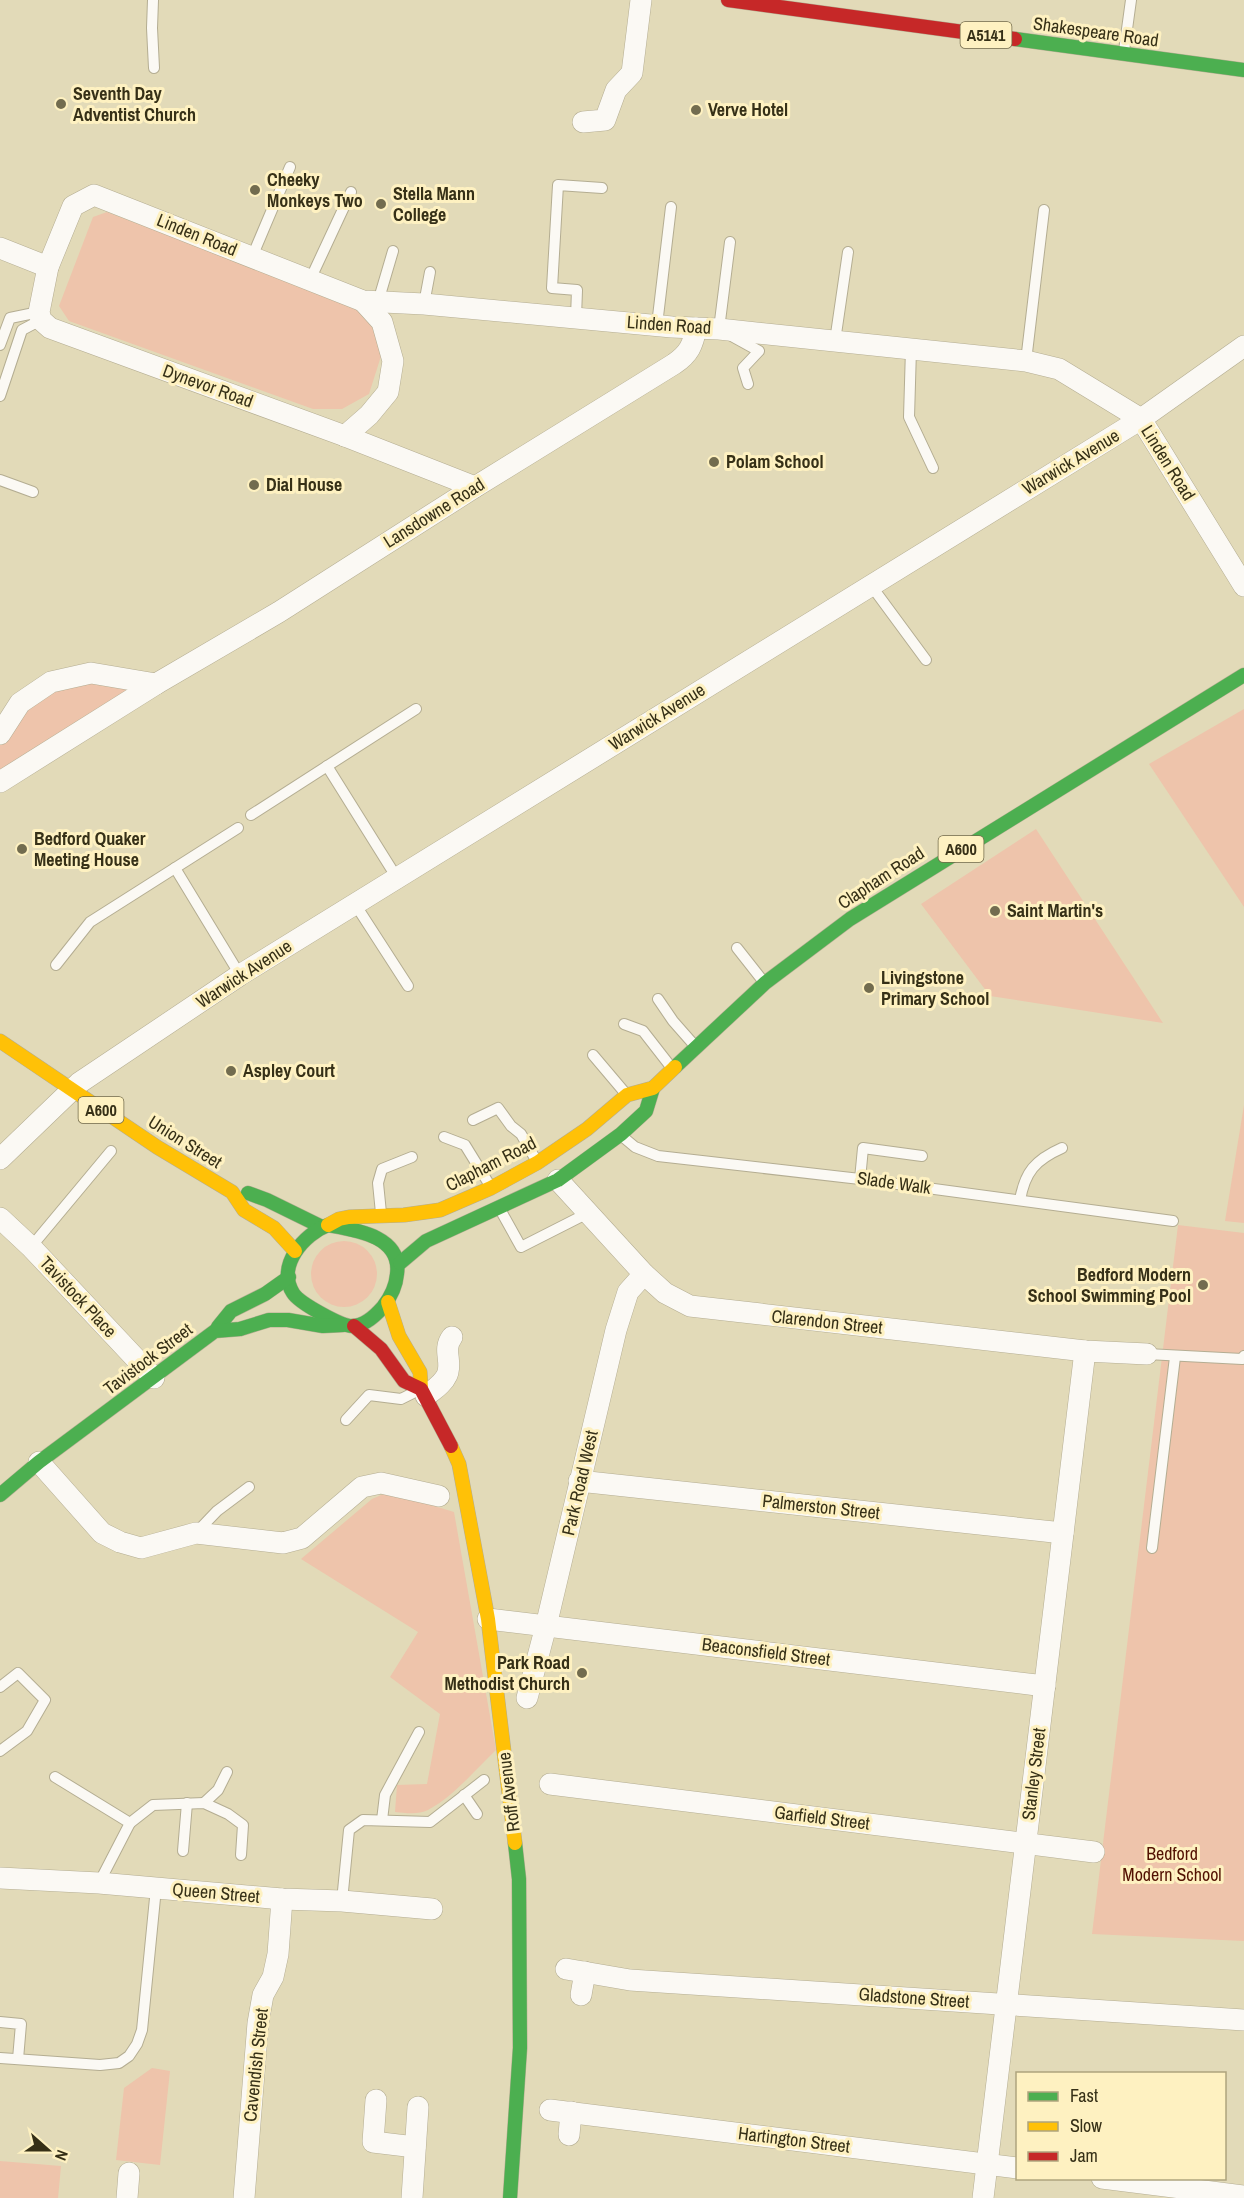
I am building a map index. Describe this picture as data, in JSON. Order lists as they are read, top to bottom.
{
  "streets": {
    "main road": [
      "Shakespeare Road",
      "A5141",
      "A600",
      "Clapham Road",
      "Union Street",
      "Tavistock Street",
      "Roff Avenue"
    ],
    "street": [
      "Linden Road",
      "Dynevor Road",
      "Warwick Avenue",
      "Lansdowne Road",
      "Tavistock Place",
      "Clarendon Street",
      "Park Road West",
      "Palmerston Street",
      "Beaconsfield Street",
      "Stanley Street",
      "Garfield Street",
      "Queen Street",
      "Gladstone Street",
      "Cavendish Street",
      "Hartington Street"
    ],
    "lane": ["Slade Walk"]
  },
  "crossings": [
    ["Linden Road", "Warwick Avenue"],
    ["Linden Road", "Lansdowne Road"],
    ["Dynevor Road", "Lansdowne Road"],
    ["Warwick Avenue", "Union Street"],
    ["A600", "Clapham Road"],
    ["A600", "Union Street"],
    ["A600", "Tavistock Street"],
    ["A600", "Roff Avenue"],
    ["Clapham Road", "Union Street"],
    ["Clapham Road", "Slade Walk"],
    ["Clapham Road", "Clarendon Street"],
    ["Clapham Road", "Tavistock Street"],
    ["Clapham Road", "Roff Avenue"],
    ["Union Street", "Tavistock Street"],
    ["Union Street", "Roff Avenue"],
    ["Tavistock Place", "Tavistock Street"],
    ["Clarendon Street", "Park Road West"],
    ["Clarendon Street", "Stanley Street"],
    ["Tavistock Street", "Roff Avenue"],
    ["Park Road West", "Palmerston Street"],
    ["Park Road West", "Beaconsfield Street"],
    ["Palmerston Street", "Stanley Street"],
    ["Beaconsfield Street", "Stanley Street"],
    ["Beaconsfield Street", "Roff Avenue"],
    ["Stanley Street", "Garfield Street"],
    ["Stanley Street", "Gladstone Street"],
    ["Stanley Street", "Hartington Street"],
    ["Queen Street", "Cavendish Street"]
  ],
  "parks": ["Bedford Modern School"],
  "places": [
    "Seventh Day Adventist Church",
    "Verve Hotel",
    "Cheeky Monkeys Two",
    "Stella Mann College",
    "Polam School",
    "Dial House",
    "Bedford Quaker Meeting House",
    "Saint Martin's",
    "Livingstone Primary School",
    "Aspley Court",
    "Bedford Modern School Swimming Pool",
    "Park Road Methodist Church"
  ],
  "legend": ["Fast", "Slow", "Jam"],
  "north": "right"
}
